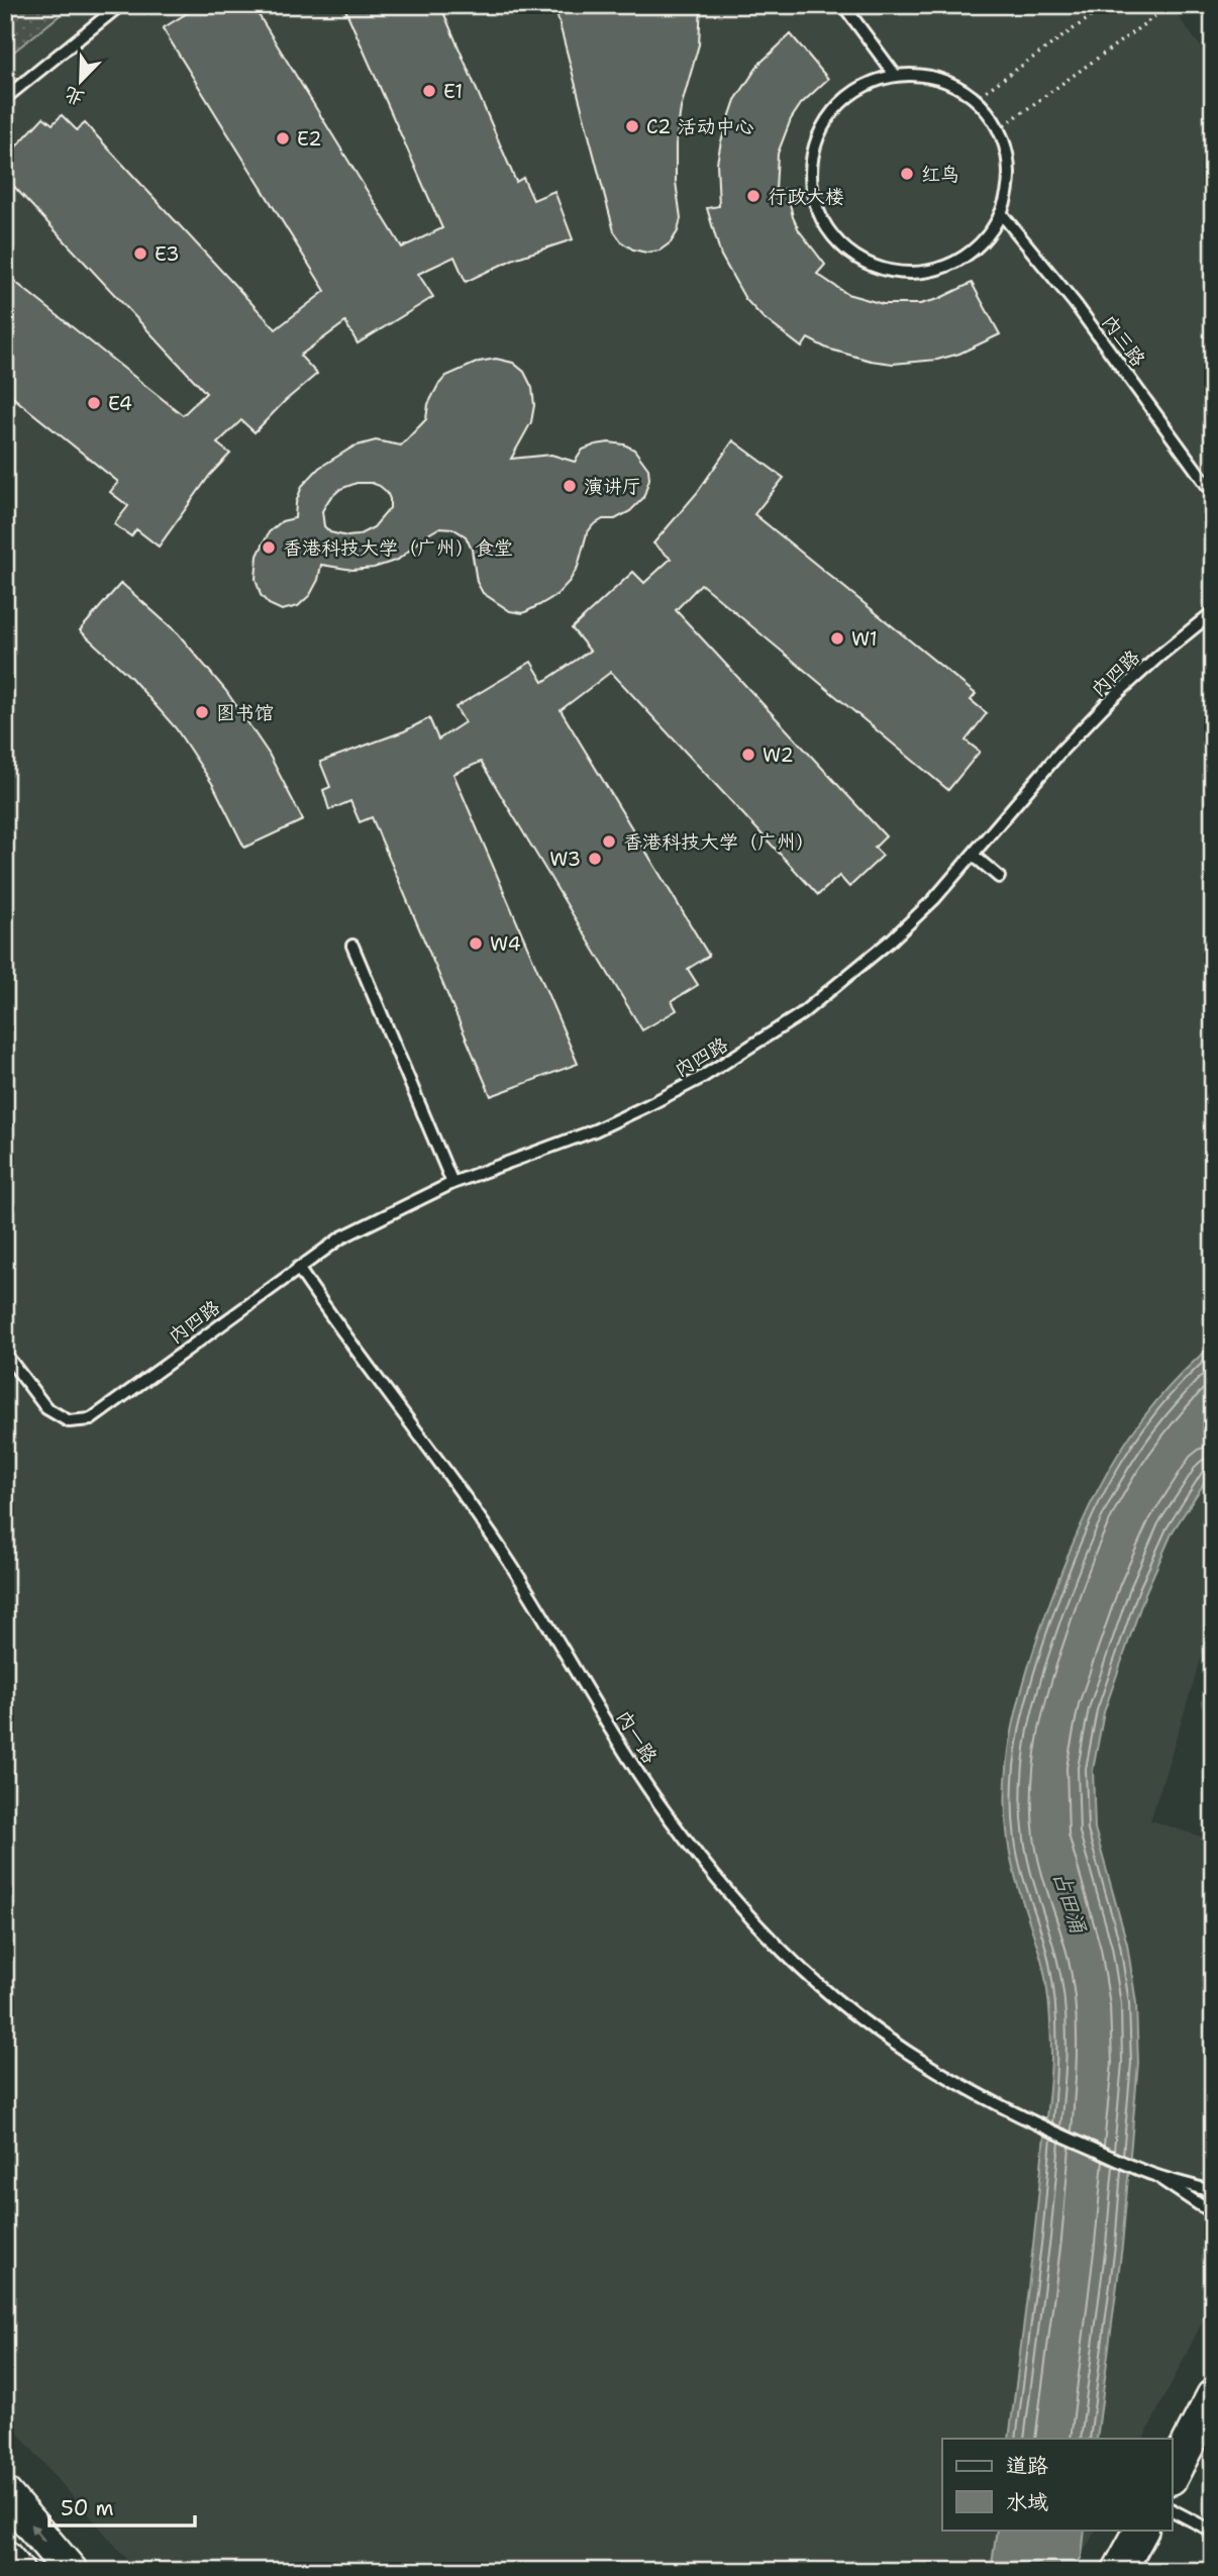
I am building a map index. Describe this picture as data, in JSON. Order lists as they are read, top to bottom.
{
  "streets": {
    "lane": ["内三路", "内四路", "内一路"]
  },
  "crossings": [
    ["内四路", "内一路"]
  ],
  "water": ["占田涌"],
  "places": [
    "E1",
    "C2 活动中心",
    "E2",
    "红鸟",
    "行政大楼",
    "E3",
    "E4",
    "演讲厅",
    "香港科技大学（广州）食堂",
    "W1",
    "图书馆",
    "W2",
    "香港科技大学（广州）",
    "W3",
    "W4"
  ],
  "legend": ["道路", "水域"],
  "scale_bar": "50 m",
  "north": "bottom left"
}
